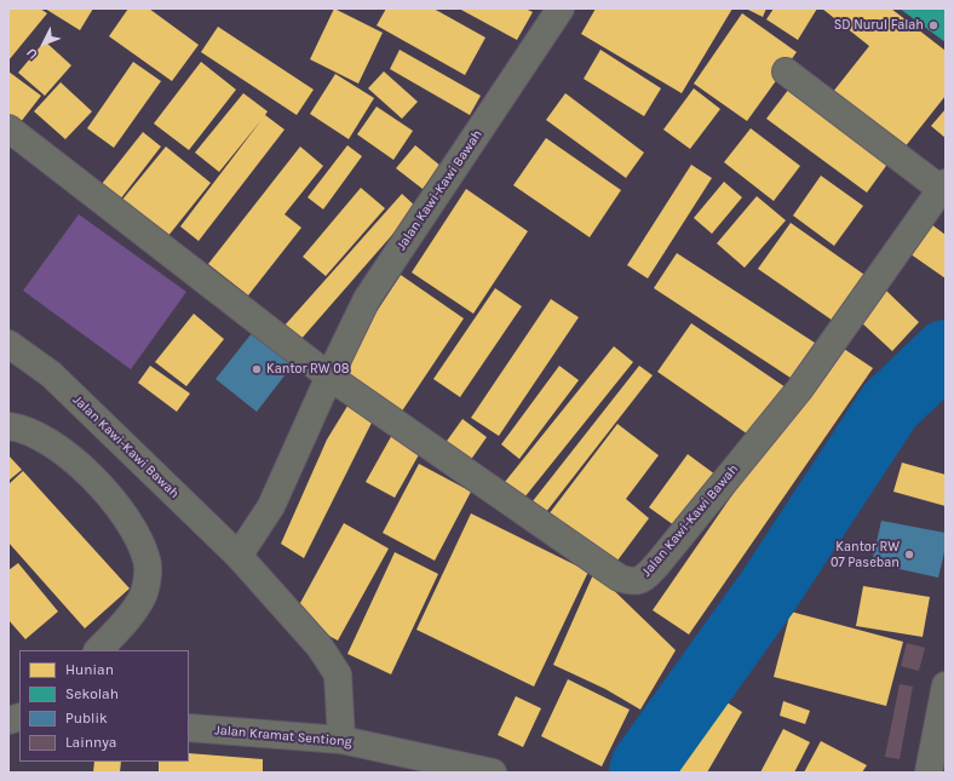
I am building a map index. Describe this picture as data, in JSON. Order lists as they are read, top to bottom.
{
  "streets": {
    "street": ["Jalan Kawi-Kawi Bawah", "Jalan Kramat Sentiong"]
  },
  "crossings": [
    ["Jalan Kawi-Kawi Bawah", "Jalan Kramat Sentiong"]
  ],
  "places": ["SD Nurul Falah", "Kantor RW 08", "Kantor RW 07 Paseban"],
  "legend": [
    "Hunian",
    "Sekolah",
    "Publik",
    "Lainnya"
  ],
  "north": "bottom left"
}
